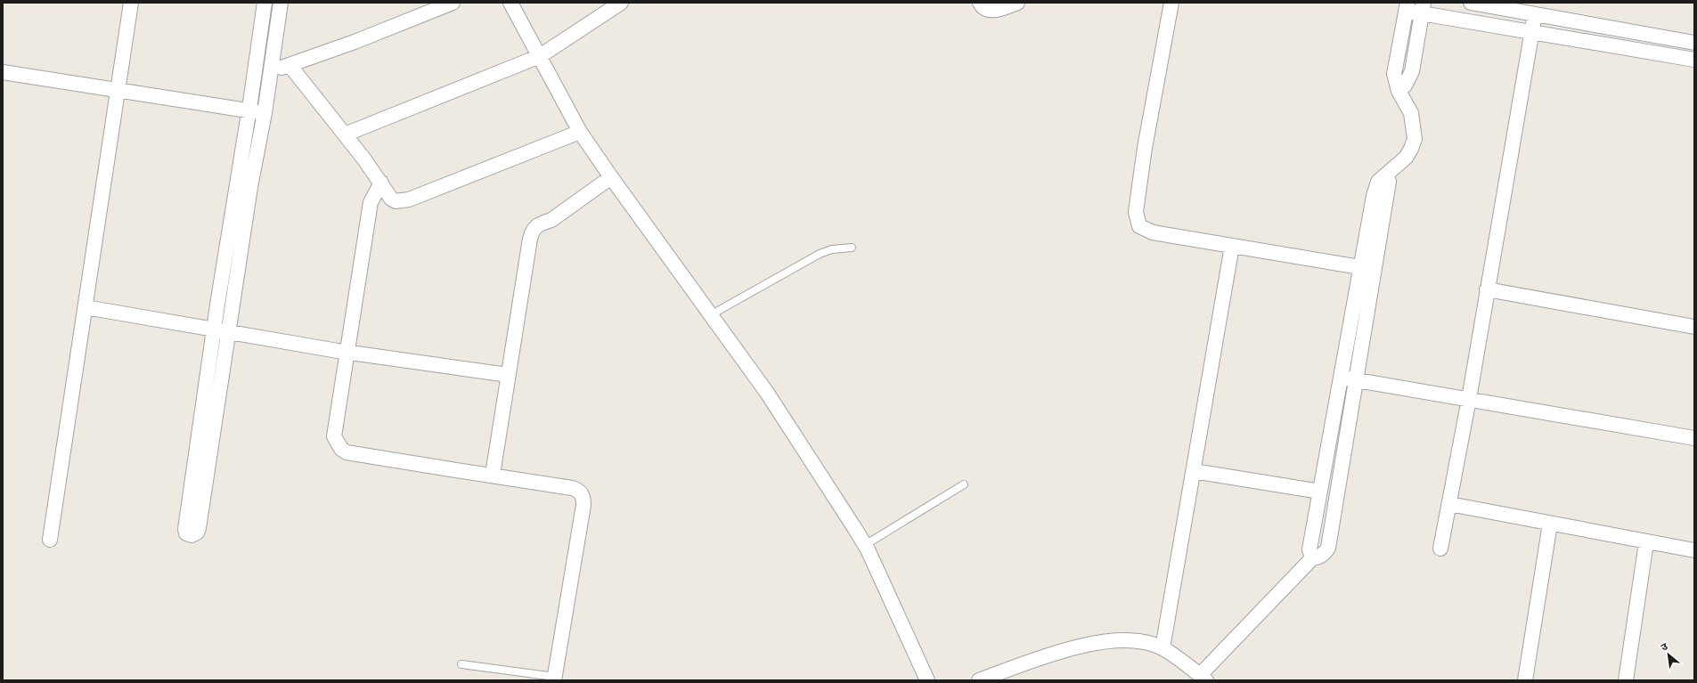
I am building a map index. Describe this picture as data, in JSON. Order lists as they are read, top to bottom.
{
  "north": "top left"
}
